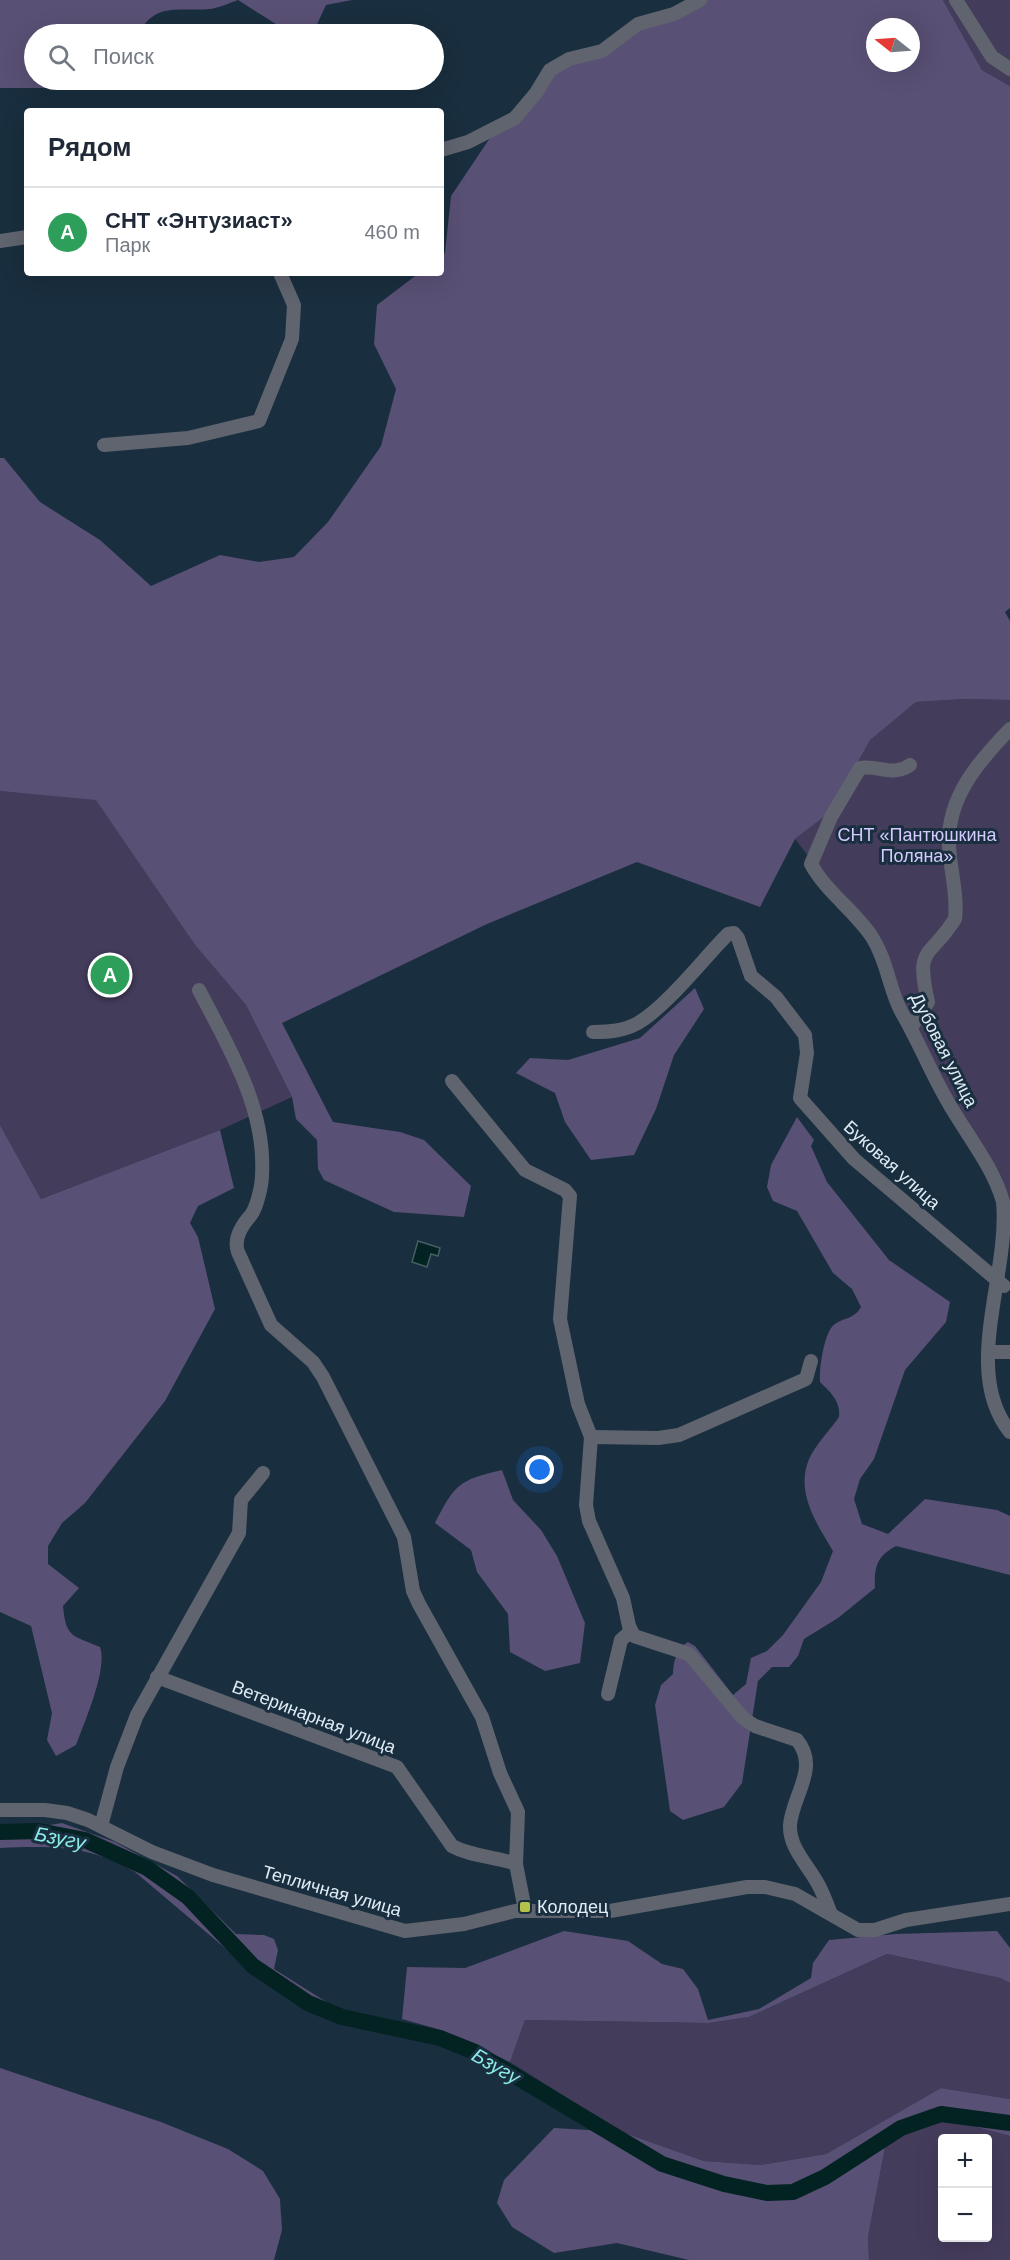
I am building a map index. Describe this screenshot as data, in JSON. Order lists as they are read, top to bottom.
{
  "streets": {
    "street": [
      "Дубовая улица",
      "Буковая улица",
      "Ветеринарная улица",
      "Тепличная улица"
    ]
  },
  "crossings": [
    ["Дубовая улица", "Буковая улица"]
  ],
  "water": ["Бзугу"],
  "parks": ["СНТ «Пантюшкина Поляна»"],
  "places": {
    "transit": ["Колодец"]
  },
  "north": "left",
  "page": {
    "search": "Поиск",
    "heading": "Рядом",
    "list": [
      {
        "mark": "A",
        "name": "СНТ «Энтузиаст»",
        "note": "Парк",
        "value": "460 m"
      }
    ],
    "pins": "A",
    "map_buttons": ["+", "−"]
  }
}
